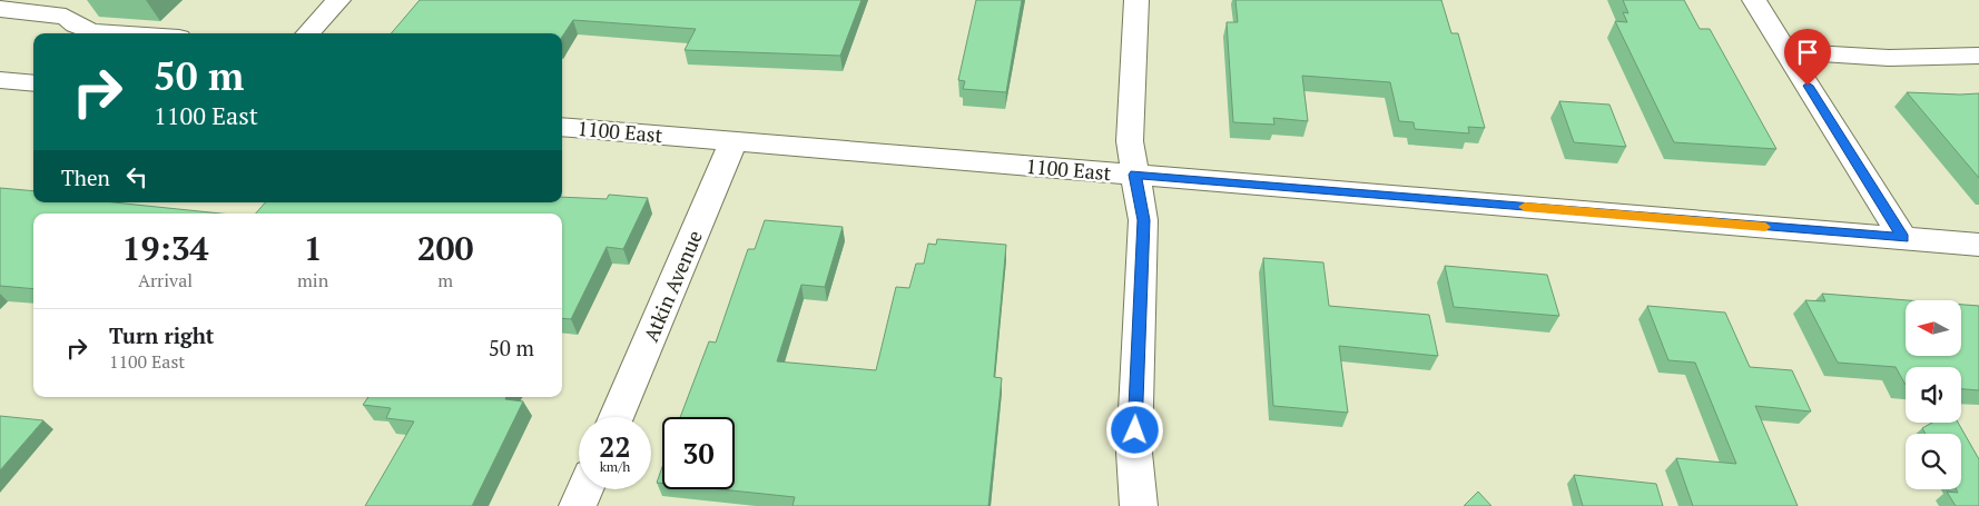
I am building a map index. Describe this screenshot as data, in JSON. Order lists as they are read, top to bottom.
{
  "streets": {
    "street": ["1100 East", "Atkin Avenue"]
  },
  "crossings": [
    ["1100 East", "Atkin Avenue"]
  ],
  "north": "left",
  "page": {
    "turn": ["50 m", "1100 East"],
    "then": "Then",
    "eta": [
      "19:34",
      "Arrival",
      "1",
      "min",
      "200",
      "m"
    ],
    "list": [
      {
        "name": "Turn right",
        "note": "1100 East",
        "value": "50 m"
      }
    ],
    "speed": "22 km/h",
    "limit": "30"
  }
}
